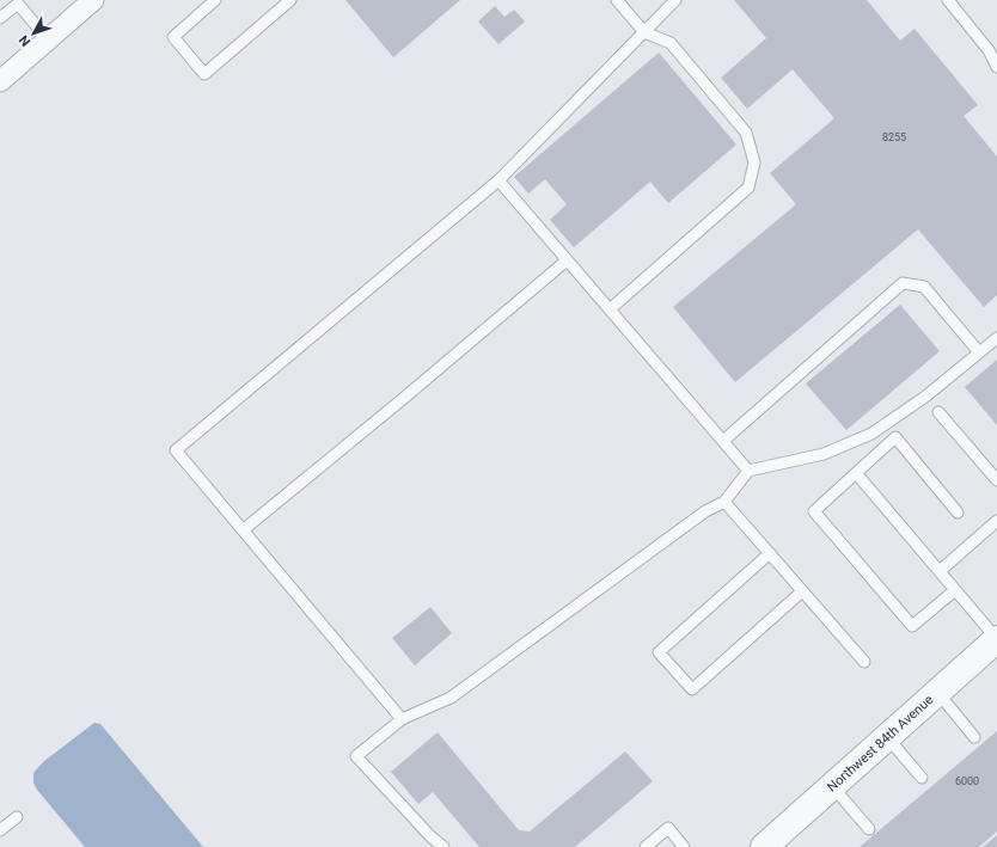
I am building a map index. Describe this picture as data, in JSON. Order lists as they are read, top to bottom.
{
  "streets": {
    "street": ["Northwest 84th Avenue"]
  },
  "house_numbers": ["8255", "6000"],
  "north": "bottom left"
}
